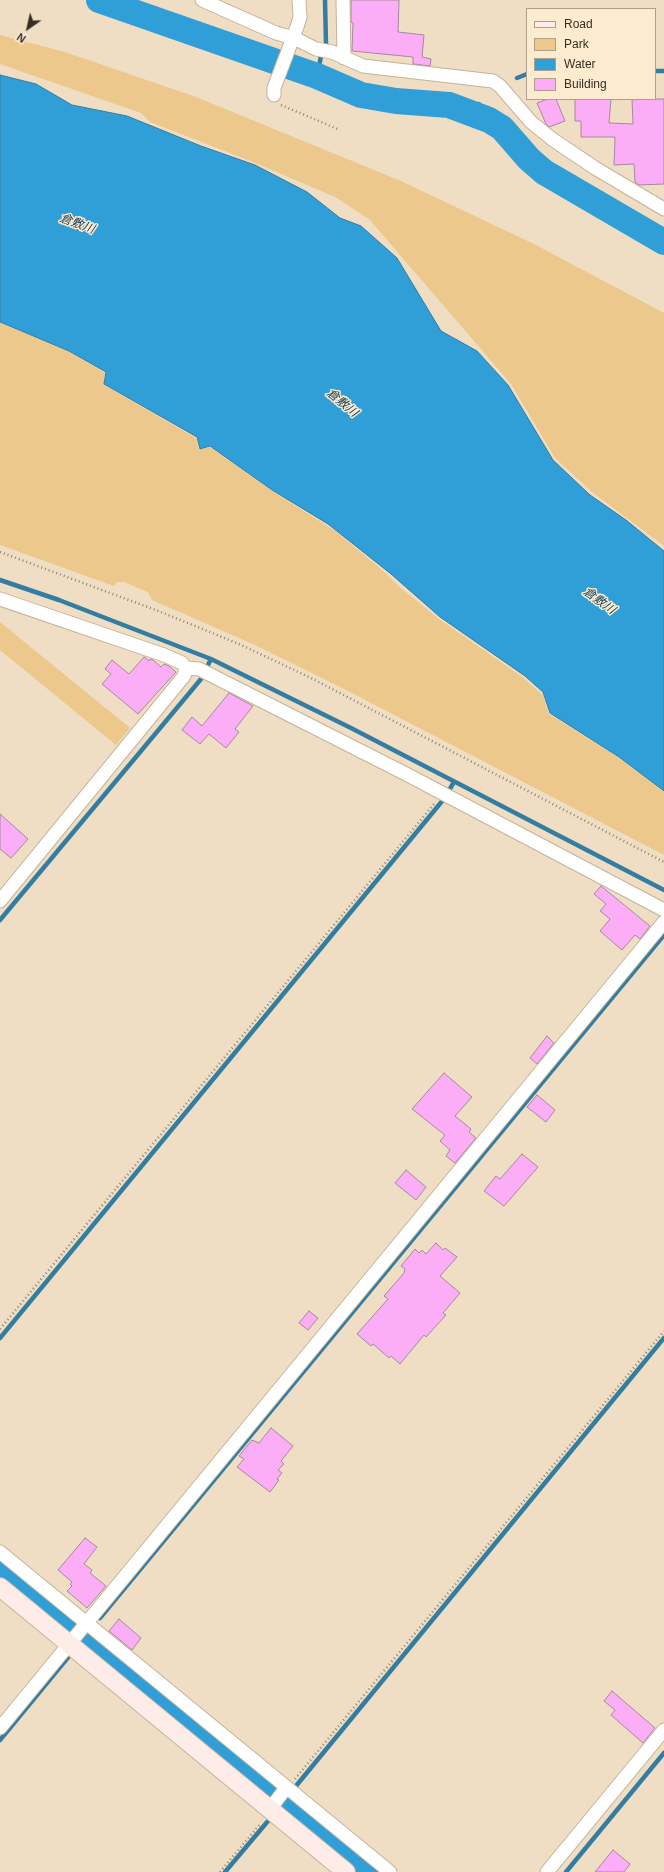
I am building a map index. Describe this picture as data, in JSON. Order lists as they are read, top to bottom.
{
  "water": ["倉敷川"],
  "legend": [
    "Road",
    "Park",
    "Water",
    "Building"
  ],
  "north": "bottom left"
}
